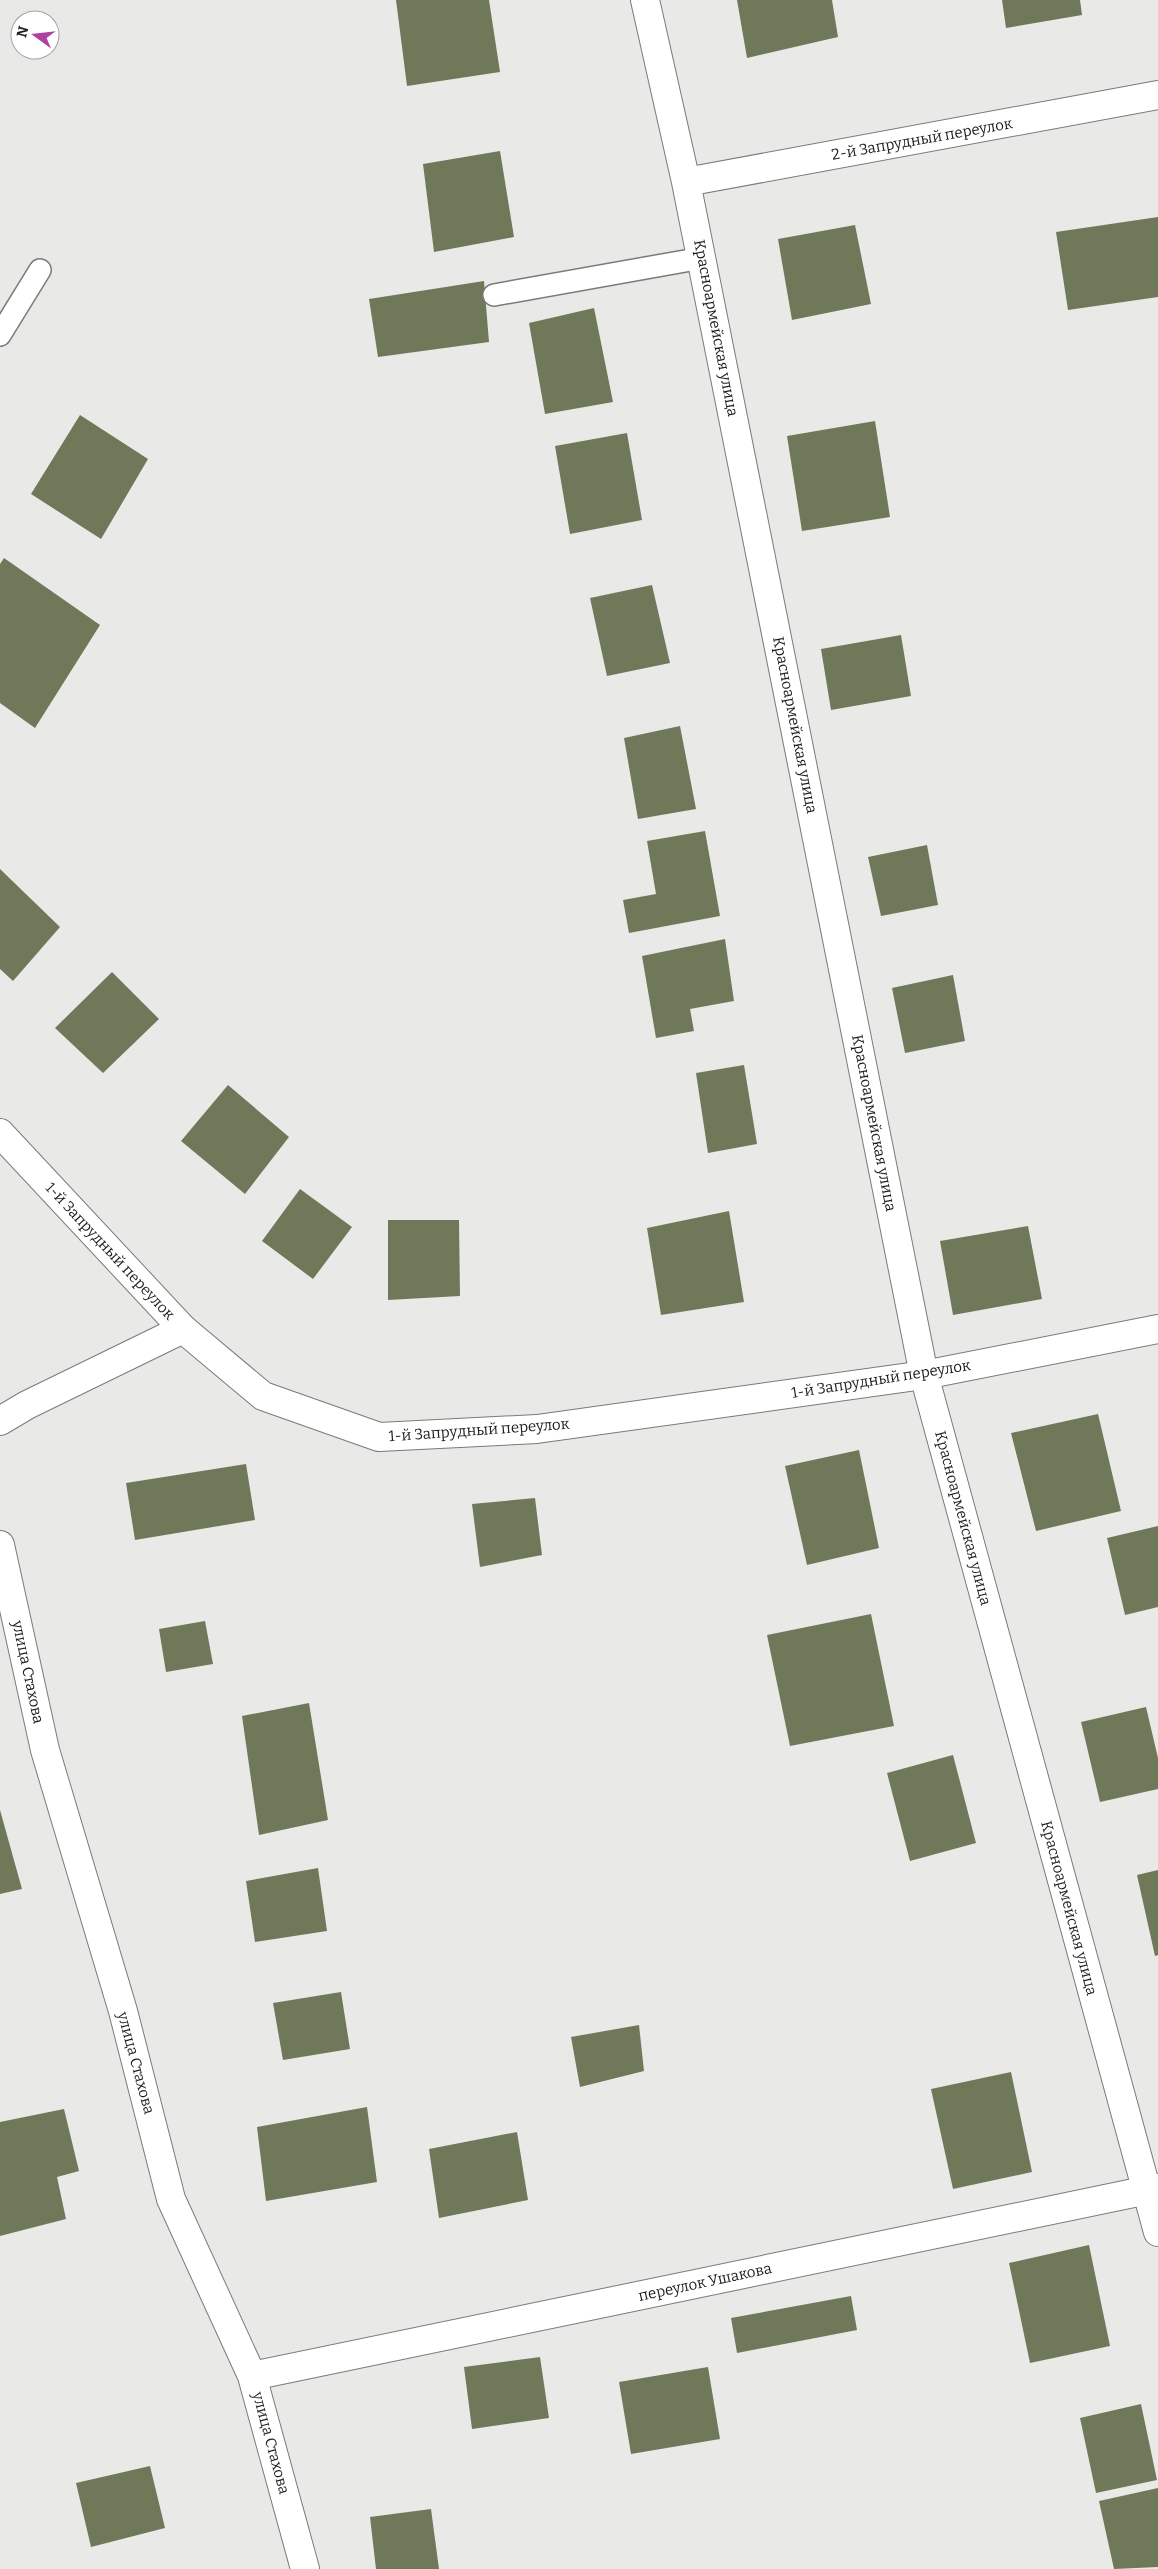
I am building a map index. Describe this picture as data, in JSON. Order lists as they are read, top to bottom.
{
  "streets": {
    "street": [
      "2-й Запрудный переулок",
      "Красноармейская улица",
      "1-й Запрудный переулок",
      "улица Стахова",
      "переулок Ушакова"
    ]
  },
  "crossings": [
    ["2-й Запрудный переулок", "Красноармейская улица"],
    ["Красноармейская улица", "1-й Запрудный переулок"],
    ["Красноармейская улица", "переулок Ушакова"],
    ["улица Стахова", "переулок Ушакова"]
  ],
  "north": "left"
}
